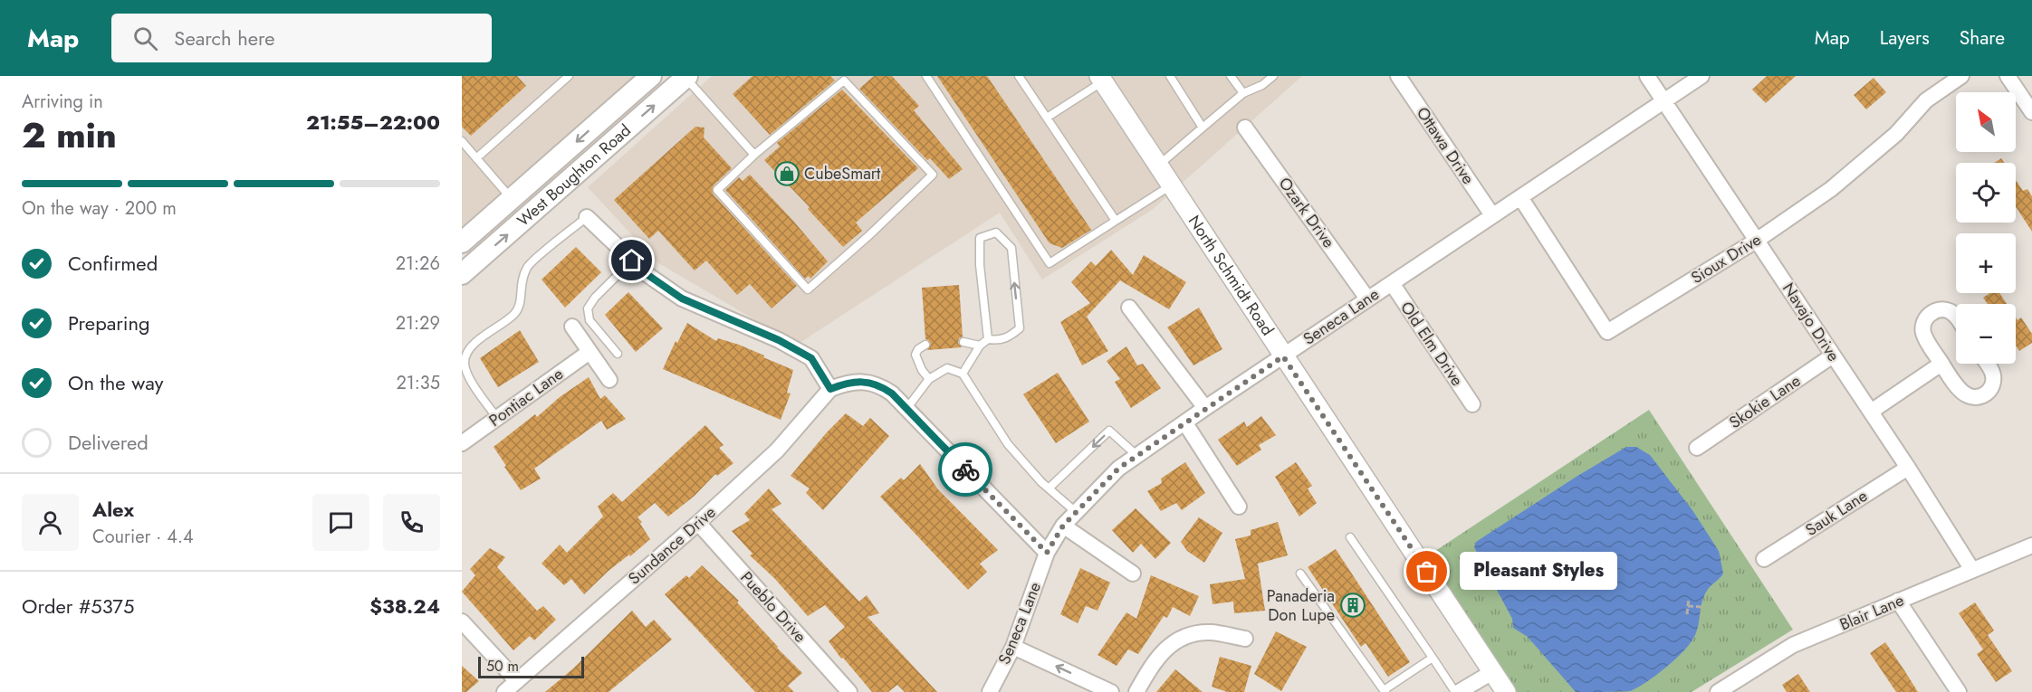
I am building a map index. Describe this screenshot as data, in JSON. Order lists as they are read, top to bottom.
{
  "streets": {
    "main road": ["West Boughton Road"],
    "street": [
      "Ottawa Drive",
      "Ozark Drive",
      "Sioux Drive",
      "North Schmidt Road",
      "Seneca Lane",
      "Navajo Drive",
      "Old Elm Drive",
      "Pontiac Lane",
      "Skokie Lane",
      "Sauk Lane",
      "Sundance Drive",
      "Pueblo Drive",
      "Blair Lane"
    ]
  },
  "crossings": [
    ["Ottawa Drive", "Seneca Lane"],
    ["Ozark Drive", "Seneca Lane"],
    ["Sioux Drive", "Seneca Lane"],
    ["Sioux Drive", "Navajo Drive"],
    ["North Schmidt Road", "Seneca Lane"],
    ["Seneca Lane", "Navajo Drive"],
    ["Seneca Lane", "Old Elm Drive"],
    ["Navajo Drive", "Skokie Lane"],
    ["Navajo Drive", "Sauk Lane"],
    ["Navajo Drive", "Blair Lane"],
    ["Sundance Drive", "Pueblo Drive"]
  ],
  "places": {
    "shop": ["CubeSmart"],
    "other": ["Pleasant Styles"],
    "building": ["Panaderia Don Lupe"]
  },
  "scale_bar": "50 m",
  "north": "top left",
  "page": {
    "header": "Map",
    "search": "Search here",
    "nav": ["Map", "Layers", "Share"],
    "heading": ["2 min", "Arriving in", "21:55–22:00"],
    "panel": [
      "Alex",
      "Courier · 4.4",
      "Order #5375",
      "$38.24"
    ],
    "map_buttons": ["+", "−"],
    "bar": "On the way · 200 m",
    "list": [
      ["Confirmed", "21:26"],
      ["Preparing", "21:29"],
      ["On the way", "21:35"],
      "Delivered"
    ],
    "bubble": "Pleasant Styles",
    "scale": "50 m"
  }
}
